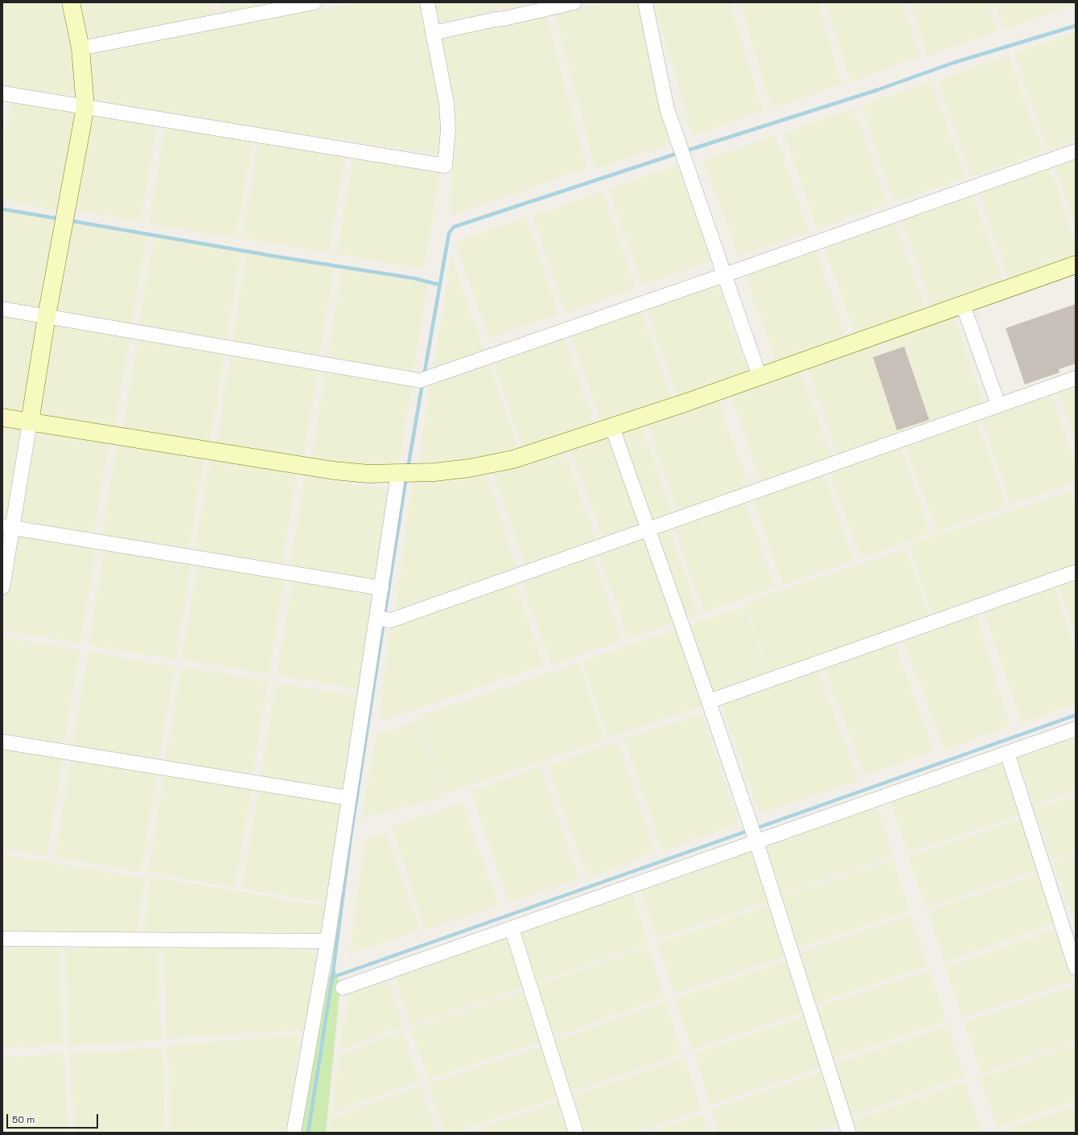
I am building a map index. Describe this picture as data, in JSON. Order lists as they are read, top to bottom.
{
  "scale_bar": "50 m"
}
